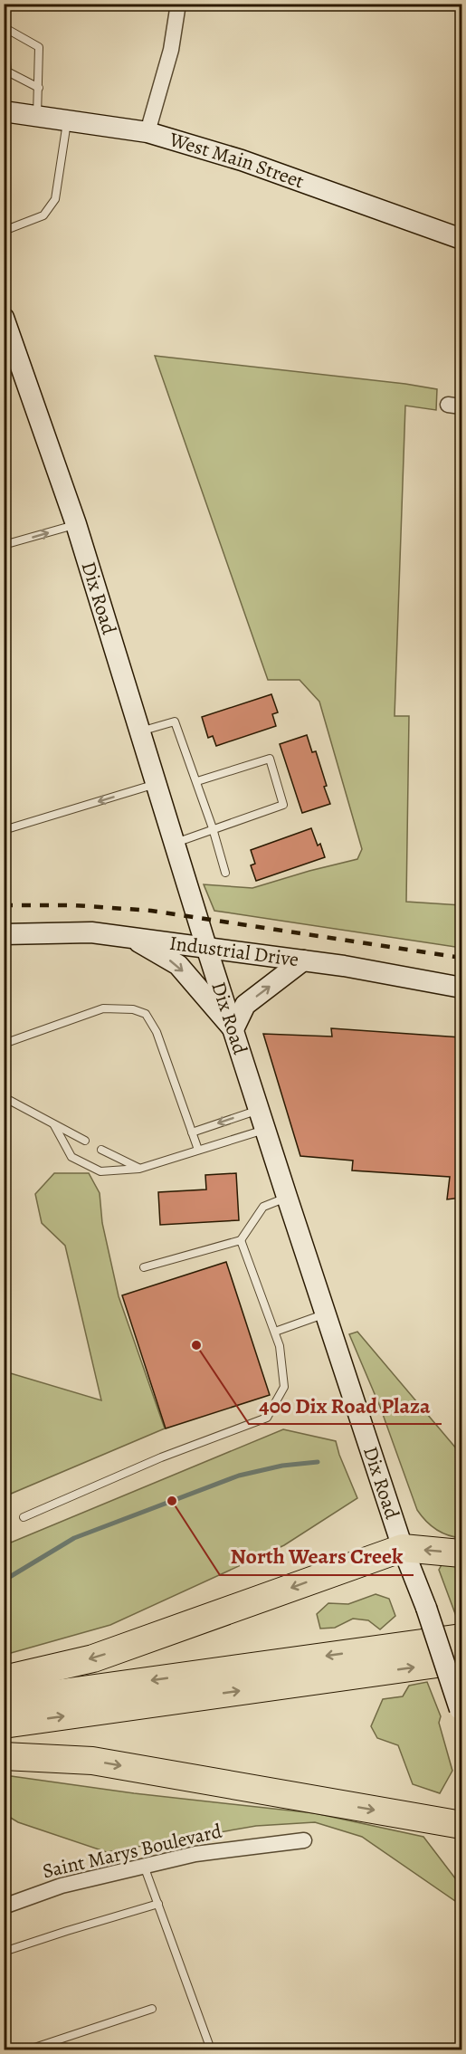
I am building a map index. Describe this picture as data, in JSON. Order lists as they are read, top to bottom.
{
  "streets": {
    "main road": ["West Main Street", "Dix Road", "Industrial Drive"],
    "street": ["Saint Marys Boulevard"]
  },
  "crossings": [
    ["Dix Road", "Industrial Drive"]
  ],
  "places": ["400 Dix Road Plaza", "North Wears Creek"]
}
